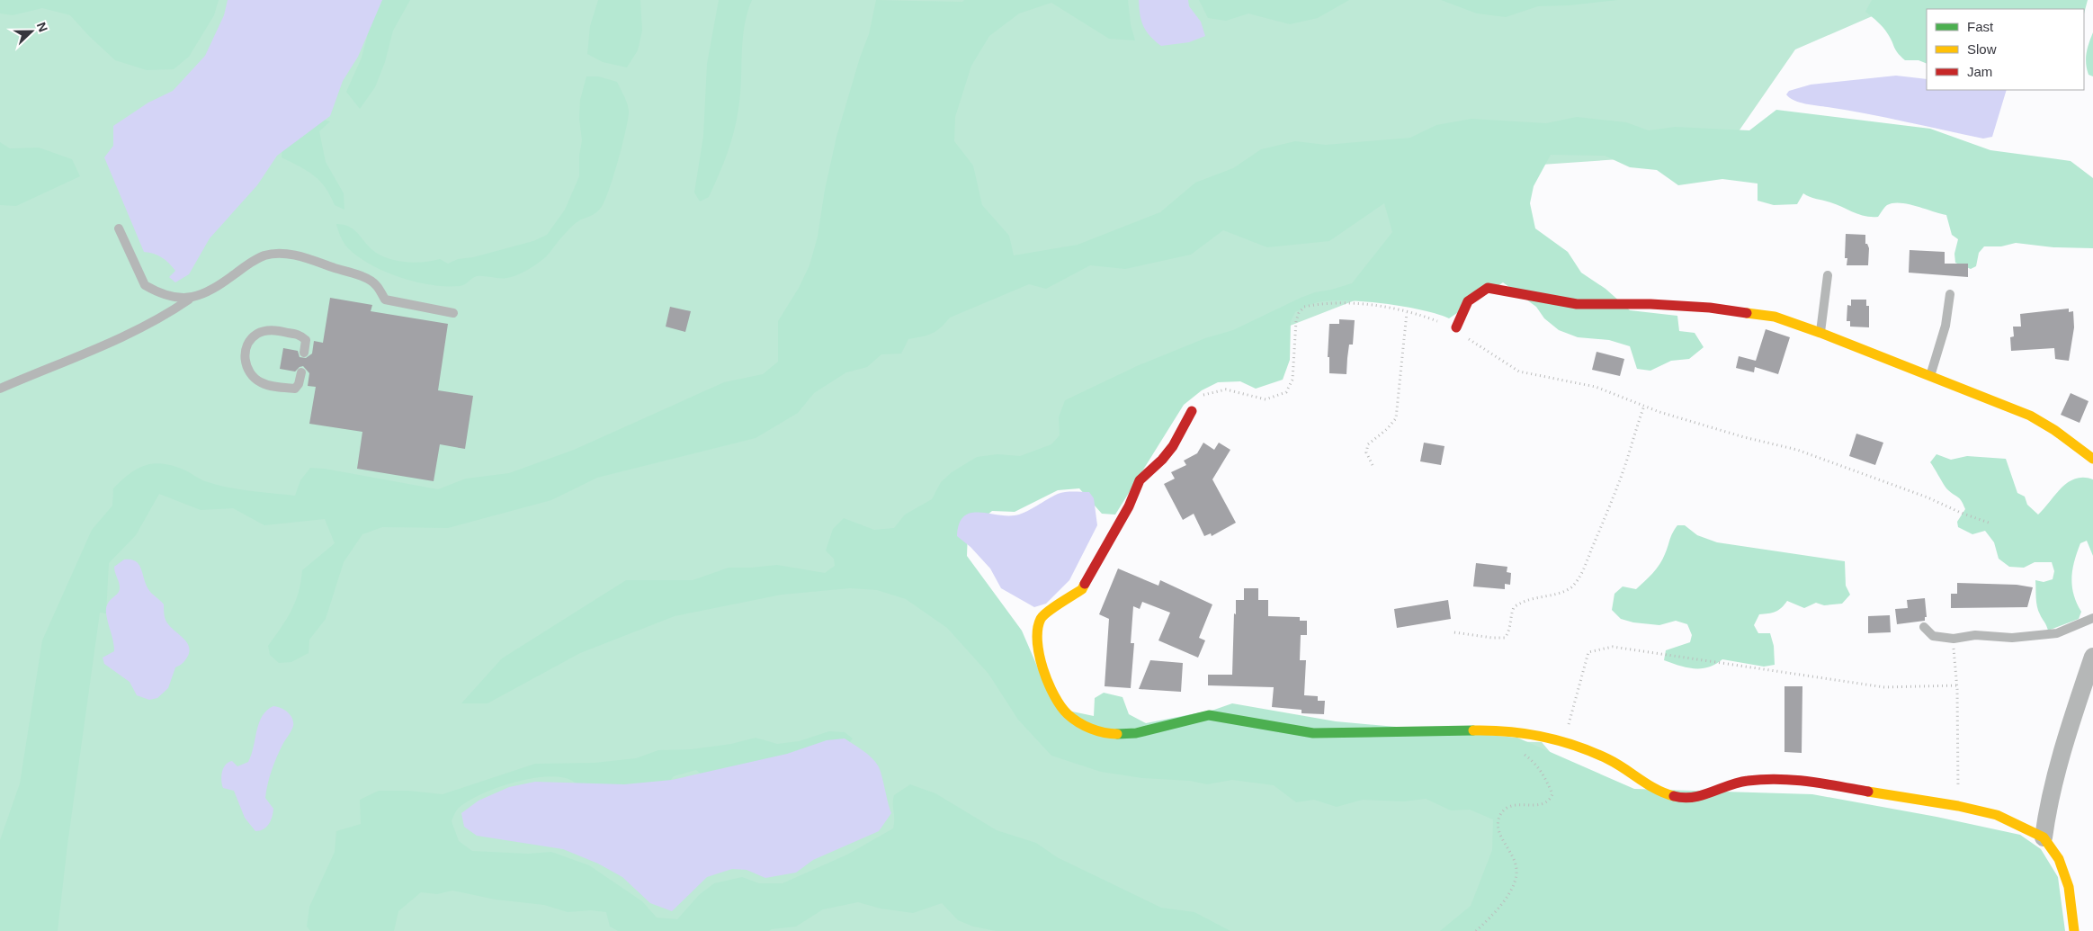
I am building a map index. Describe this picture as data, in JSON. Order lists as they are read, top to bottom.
{
  "legend": ["Fast", "Slow", "Jam"],
  "north": "right"
}
